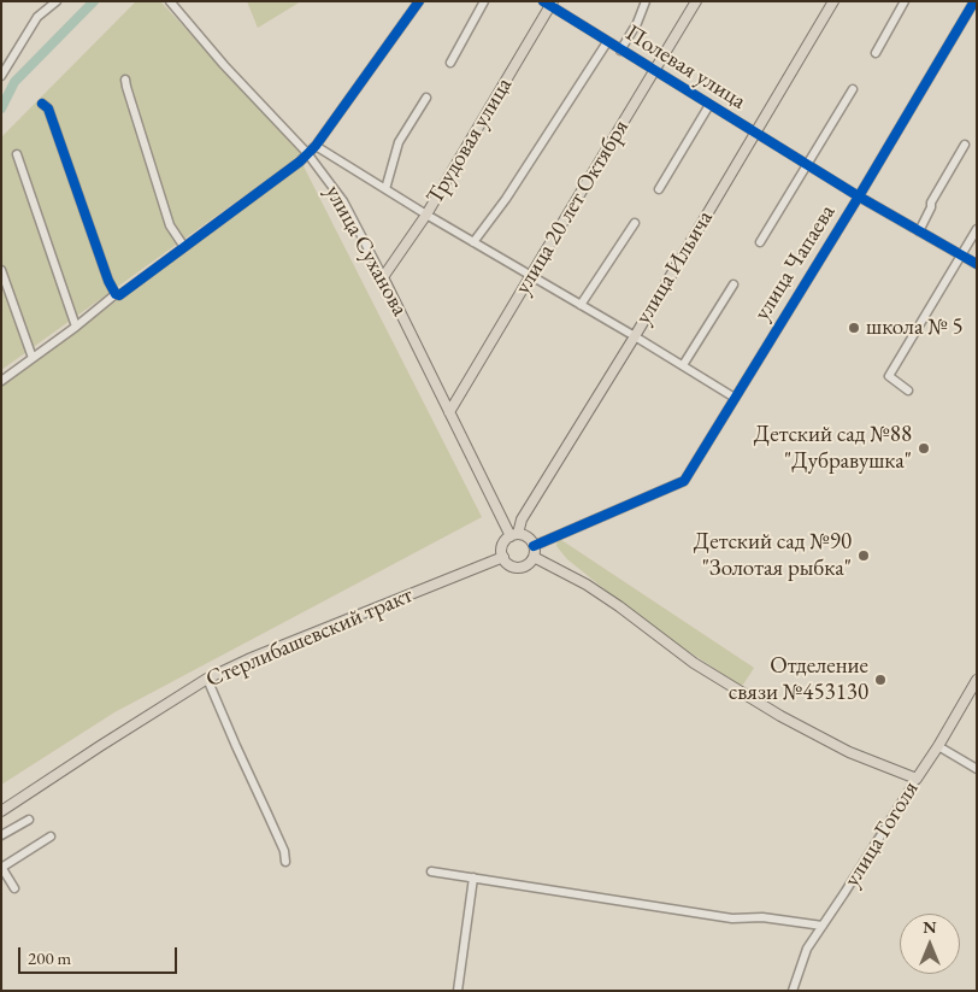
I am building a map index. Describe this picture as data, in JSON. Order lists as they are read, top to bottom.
{
  "streets": {
    "main road": [
      "Трудовая улица",
      "улица 20 лет Октября",
      "улица Суханова",
      "улица Ильича",
      "Стерлибашевский тракт",
      "улица Гоголя"
    ],
    "street": ["Полевая улица", "улица Чапаева"]
  },
  "crossings": [
    ["Полевая улица", "Трудовая улица"],
    ["Полевая улица", "улица 20 лет Октября"],
    ["Полевая улица", "улица Чапаева"],
    ["Полевая улица", "улица Ильича"],
    ["Трудовая улица", "улица Суханова"],
    ["улица 20 лет Октября", "улица Суханова"],
    ["улица Суханова", "улица Чапаева"],
    ["улица Суханова", "улица Ильича"],
    ["улица Суханова", "Стерлибашевский тракт"],
    ["улица Чапаева", "улица Ильича"],
    ["улица Чапаева", "Стерлибашевский тракт"],
    ["улица Ильича", "Стерлибашевский тракт"]
  ],
  "places": [
    "школа № 5",
    "Детский сад №88 \"Дубравушка\"",
    "Детский сад №90 \"Золотая рыбка\"",
    "Отделение связи №453130"
  ],
  "scale_bar": "200 m",
  "north": "top"
}
